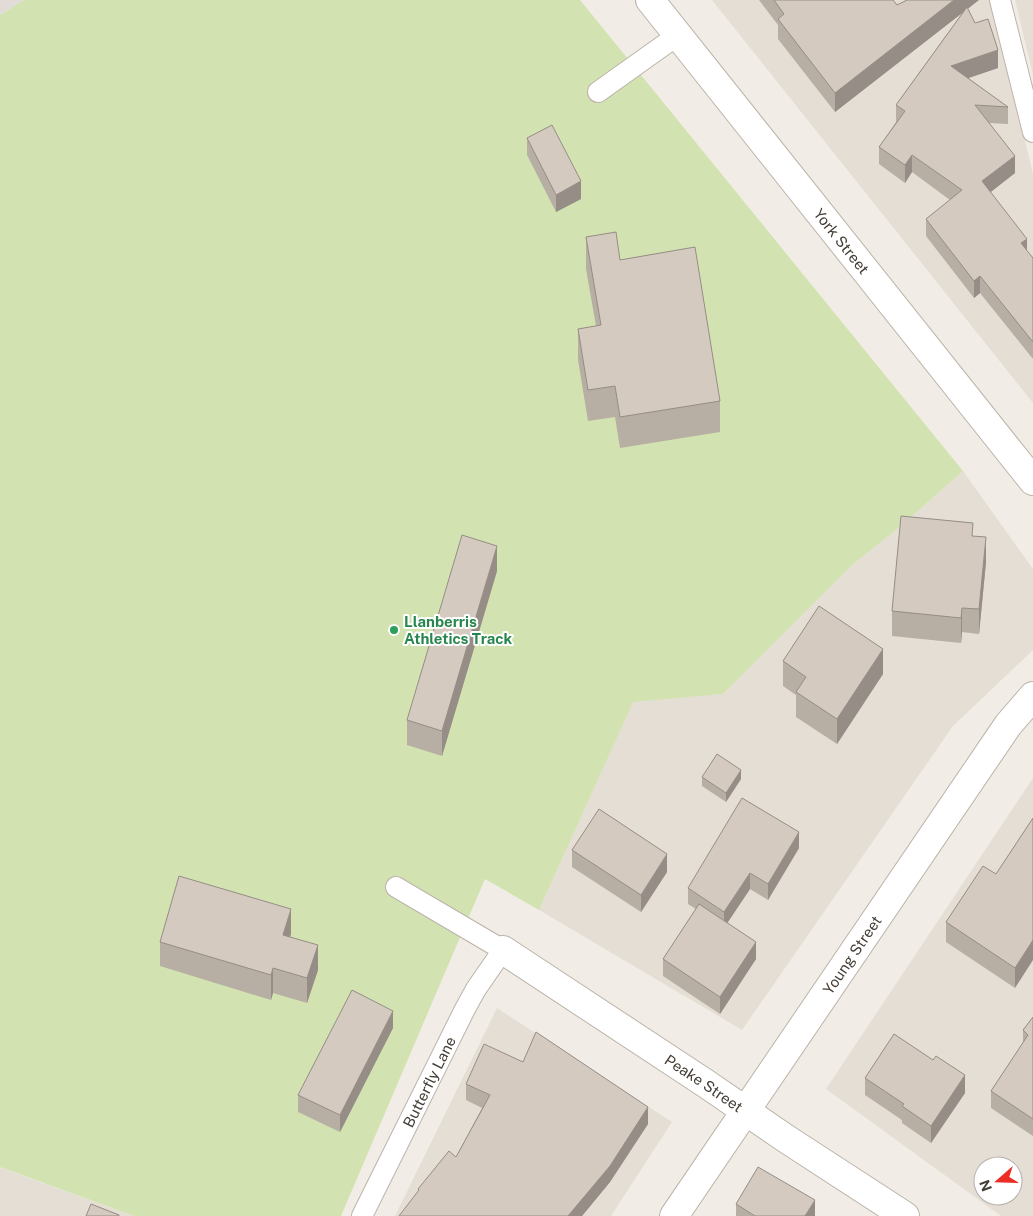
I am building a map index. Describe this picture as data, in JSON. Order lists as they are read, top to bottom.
{
  "streets": {
    "street": ["York Street", "Young Street", "Peake Street"],
    "lane": ["Butterfly Lane"]
  },
  "crossings": [
    ["Young Street", "Peake Street"],
    ["Butterfly Lane", "Peake Street"]
  ],
  "places": ["Llanberris Athletics Track"],
  "north": "left"
}
